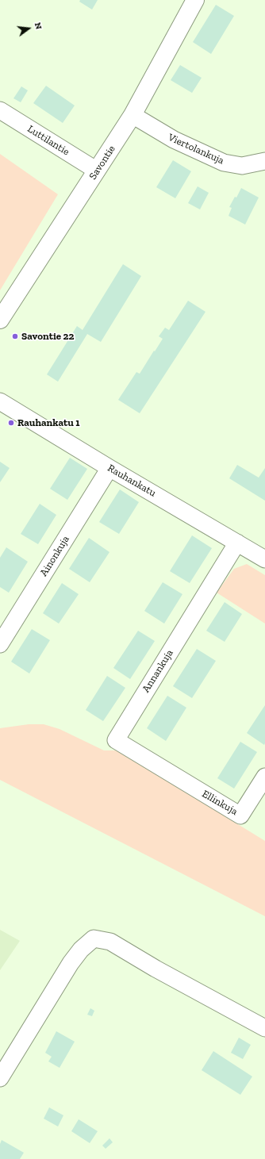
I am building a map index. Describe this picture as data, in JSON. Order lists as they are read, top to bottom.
{
  "streets": {
    "street": [
      "Luttilantie",
      "Viertolankuja",
      "Savontie",
      "Rauhankatu",
      "Ainonkuja",
      "Annankuja",
      "Ellinkuja"
    ]
  },
  "crossings": [
    ["Luttilantie", "Savontie"],
    ["Viertolankuja", "Savontie"],
    ["Rauhankatu", "Ainonkuja"],
    ["Rauhankatu", "Annankuja"],
    ["Annankuja", "Ellinkuja"]
  ],
  "places": ["Savontie 22", "Rauhankatu 1"],
  "north": "right"
}
